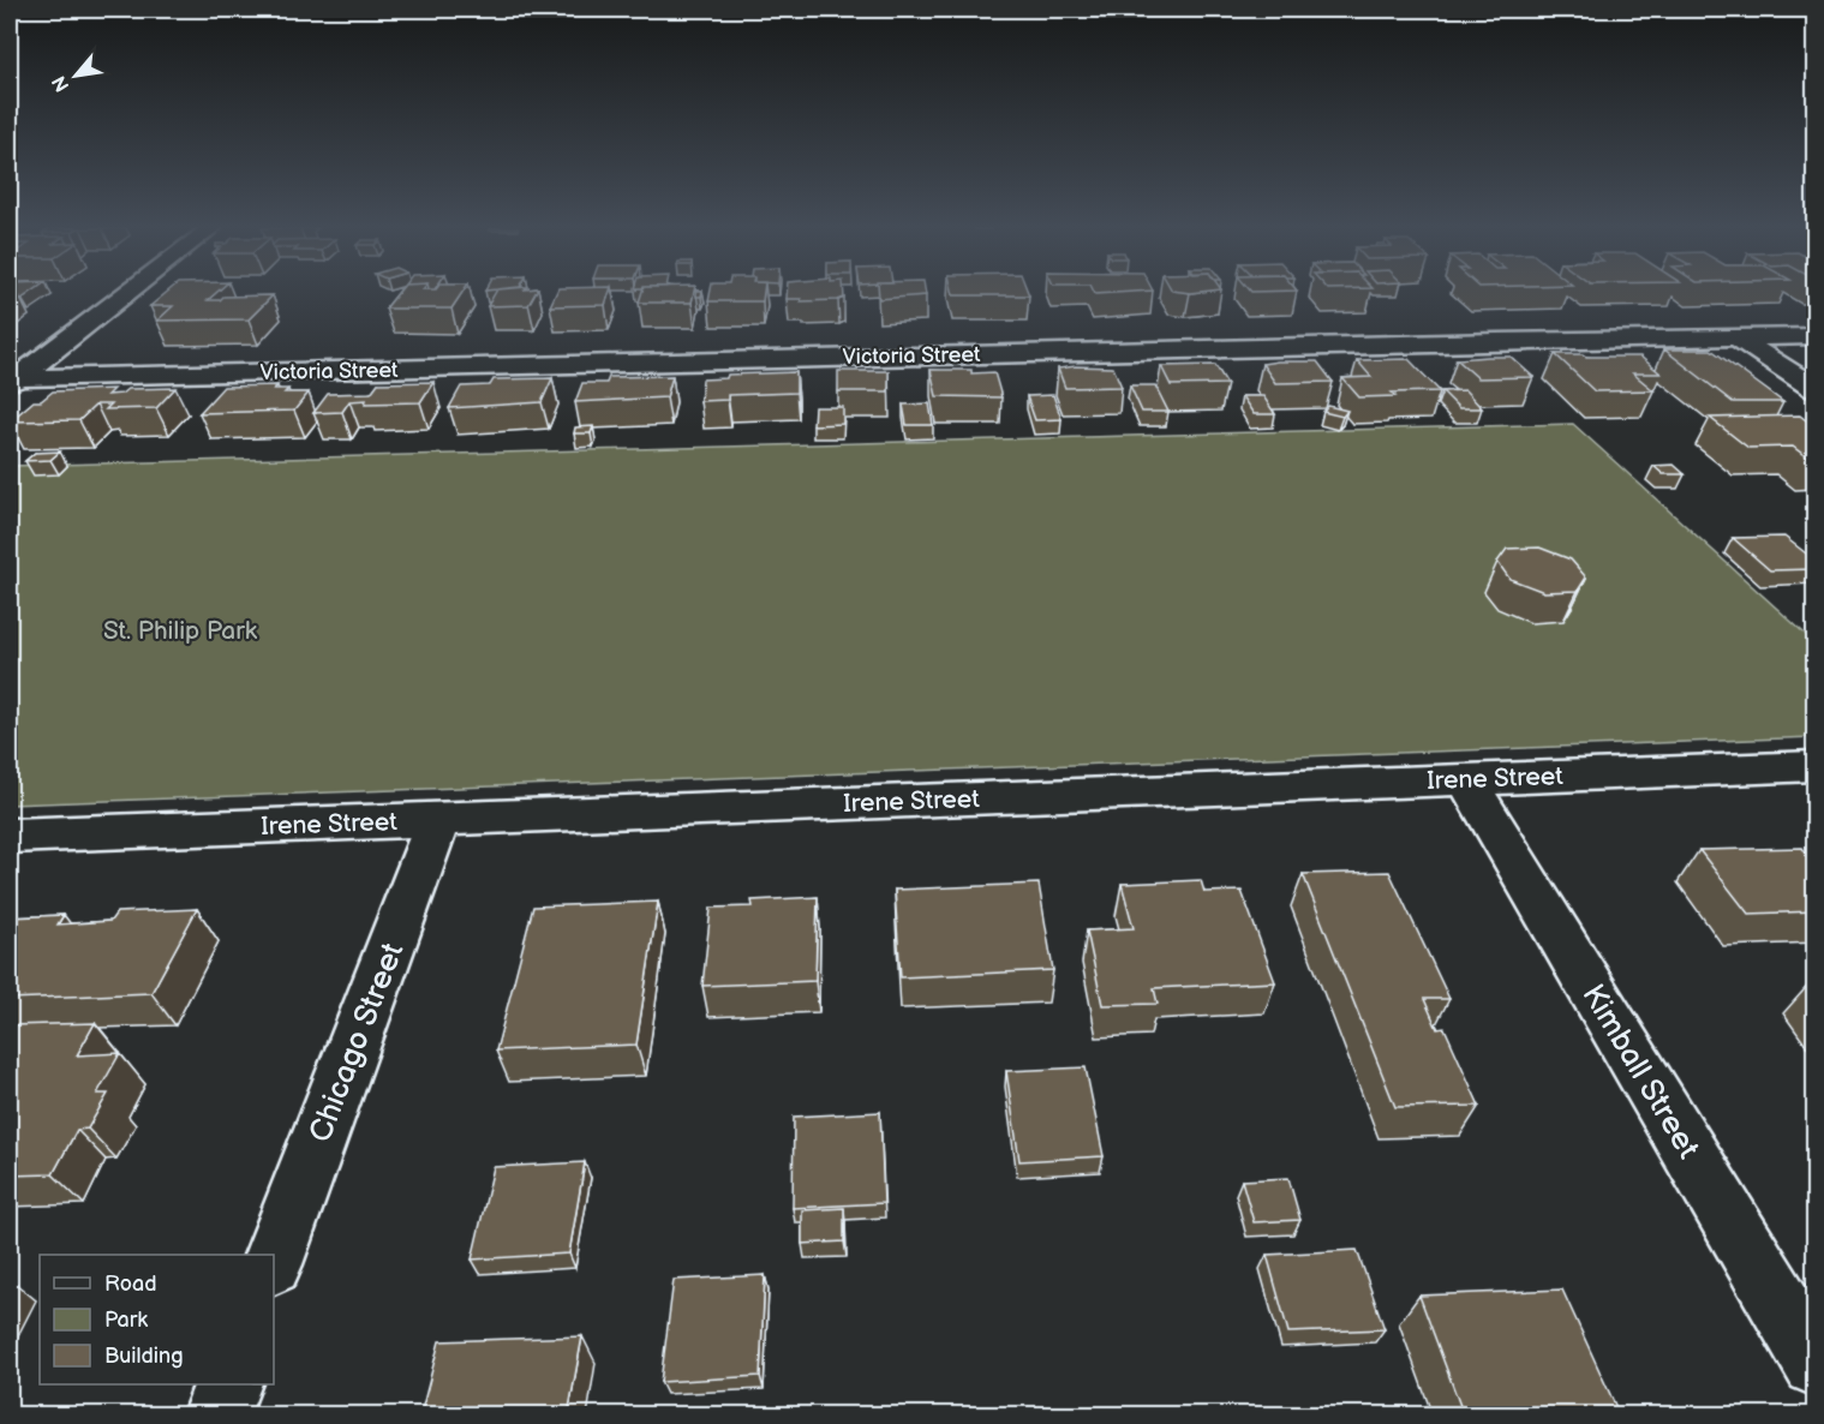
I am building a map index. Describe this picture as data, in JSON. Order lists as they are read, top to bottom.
{
  "streets": {
    "street": [
      "Victoria Street",
      "Irene Street",
      "Chicago Street",
      "Kimball Street"
    ]
  },
  "crossings": [
    ["Irene Street", "Chicago Street"],
    ["Irene Street", "Kimball Street"]
  ],
  "parks": ["St. Philip Park"],
  "legend": ["Road", "Park", "Building"],
  "north": "bottom left"
}
